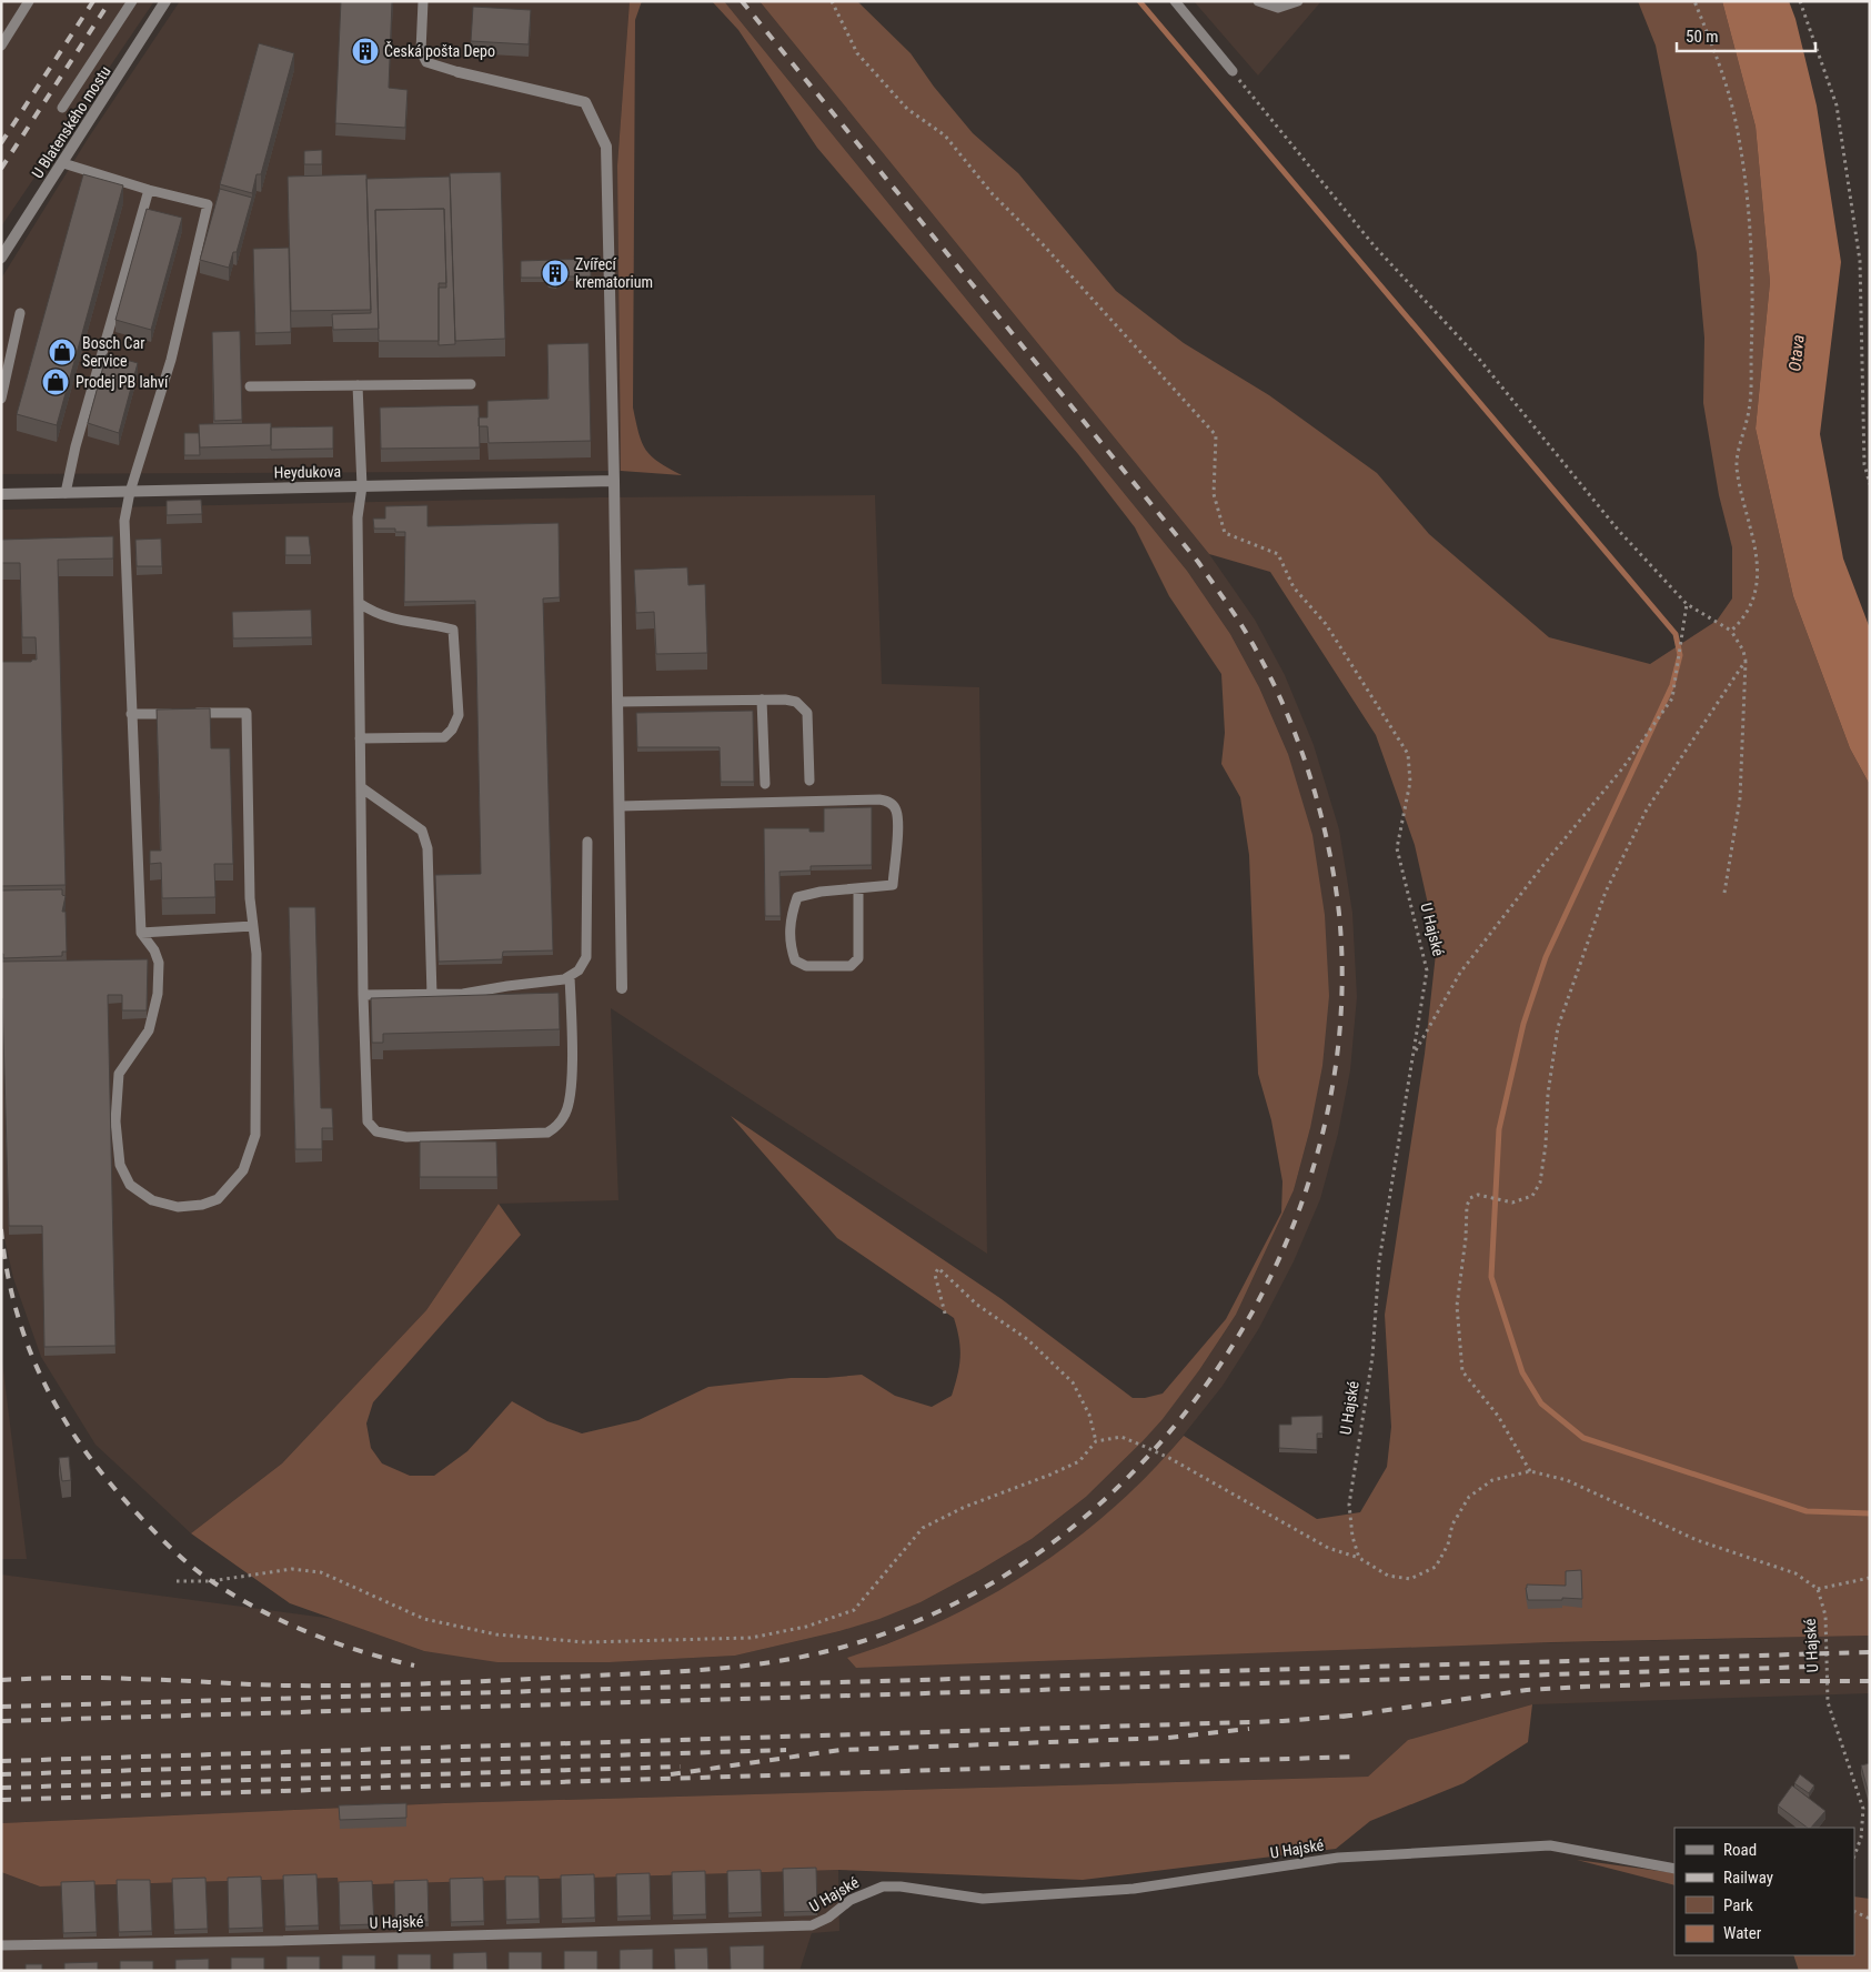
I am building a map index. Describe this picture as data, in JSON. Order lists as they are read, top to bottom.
{
  "streets": {
    "street": ["U Blatenského mostu", "Heydukova"],
    "lane": ["U Hajské"]
  },
  "water": ["Otava"],
  "places": {
    "building": ["Česká pošta Depo", "Zvířecí krematorium"],
    "shop": ["Bosch Car Service", "Prodej PB lahví"]
  },
  "legend": [
    "Road",
    "Railway",
    "Park",
    "Water"
  ],
  "scale_bar": "50 m"
}
